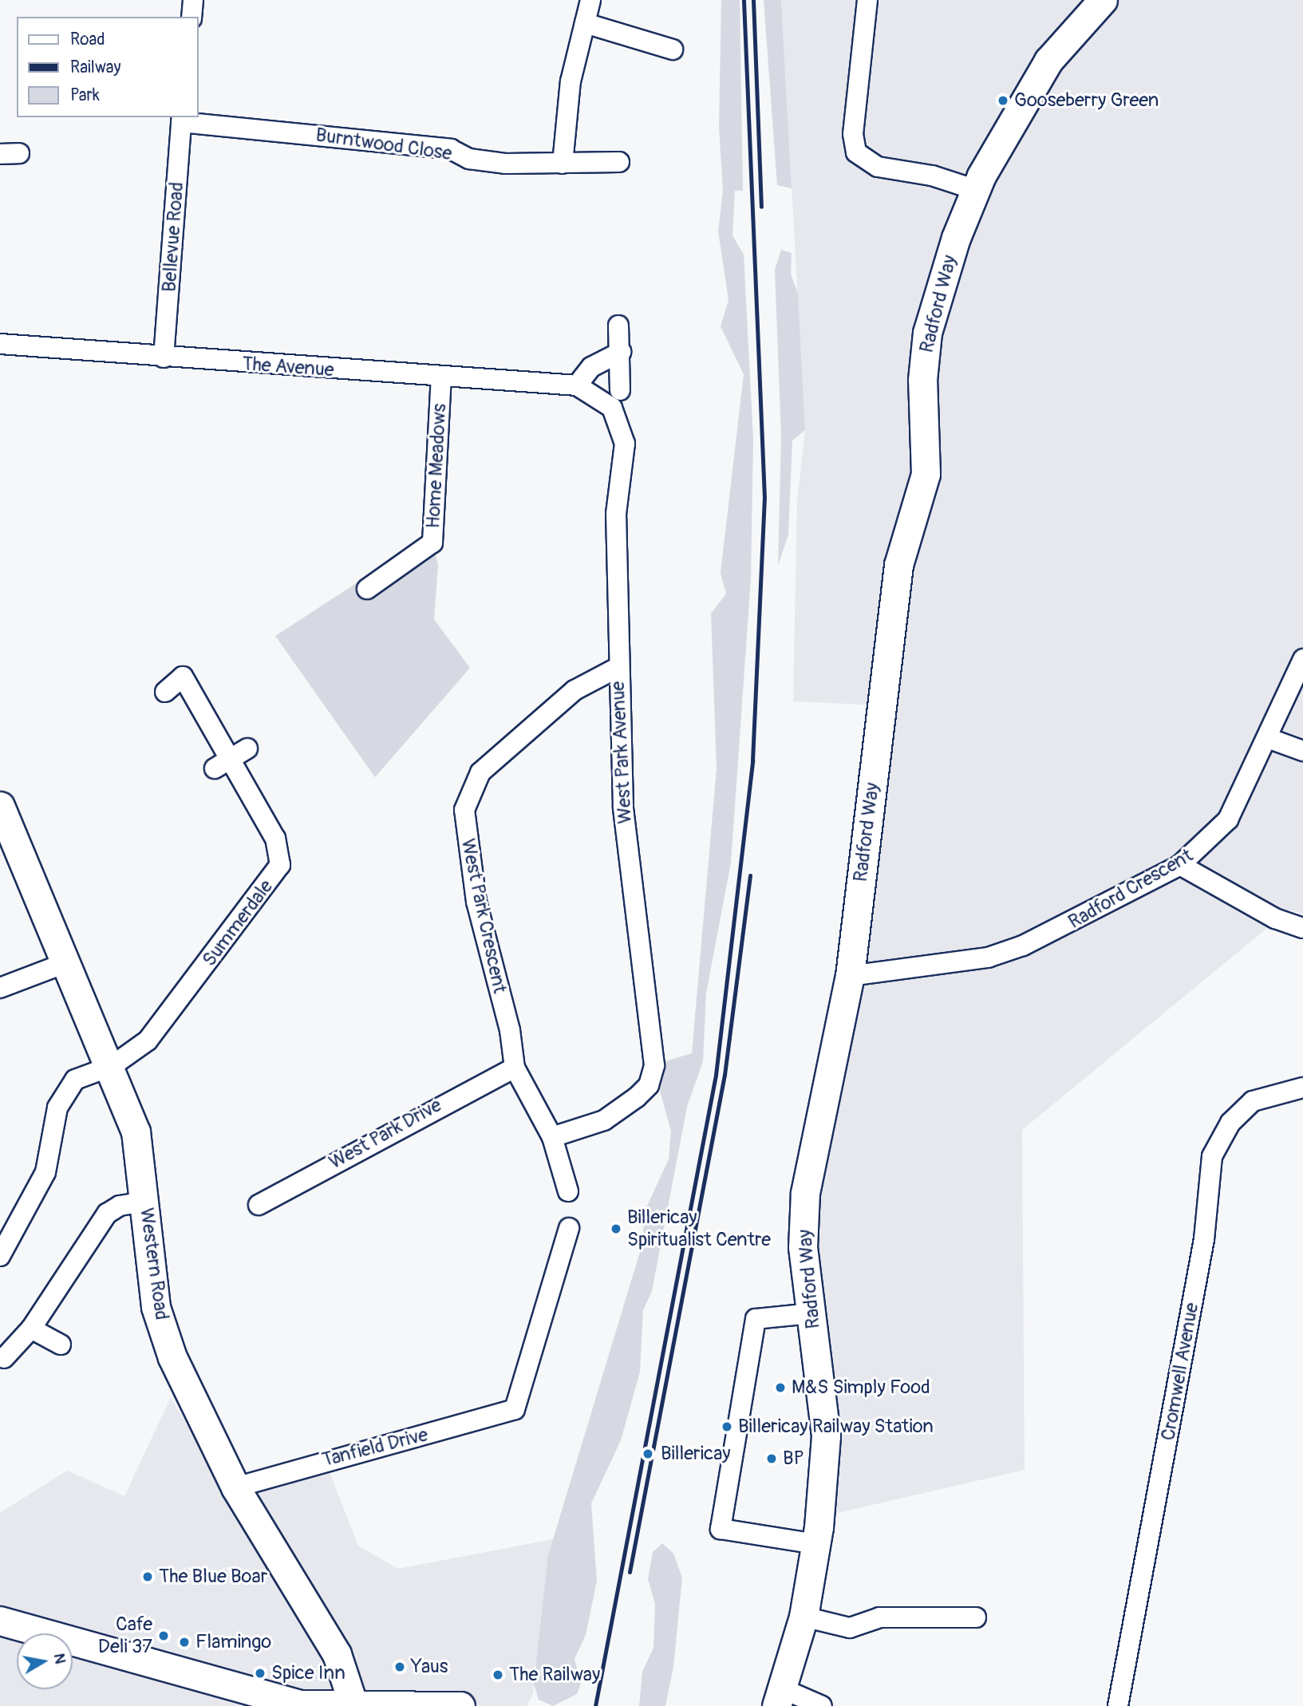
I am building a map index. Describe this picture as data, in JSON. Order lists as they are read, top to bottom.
{
  "streets": {
    "street": [
      "Burntwood Close",
      "Bellevue Road",
      "Radford Way",
      "The Avenue",
      "Home Meadows",
      "West Park Avenue",
      "Radford Crescent",
      "West Park Crescent",
      "Summerdale",
      "West Park Drive",
      "Western Road",
      "Cromwell Avenue",
      "Tanfield Drive"
    ]
  },
  "crossings": [
    ["Burntwood Close", "Bellevue Road"],
    ["Bellevue Road", "The Avenue"],
    ["Radford Way", "Radford Crescent"],
    ["The Avenue", "Home Meadows"],
    ["The Avenue", "West Park Avenue"],
    ["West Park Avenue", "West Park Crescent"],
    ["West Park Crescent", "West Park Drive"],
    ["Summerdale", "Western Road"],
    ["Western Road", "Tanfield Drive"]
  ],
  "places": [
    "Gooseberry Green",
    "Billericay Spiritualist Centre",
    "M&S Simply Food",
    "Billericay Railway Station",
    "Billericay",
    "BP",
    "The Blue Boar",
    "Cafe Deli 37",
    "Flamingo",
    "Yaus",
    "Spice Inn",
    "The Railway"
  ],
  "legend": ["Road", "Railway", "Park"],
  "north": "right"
}
